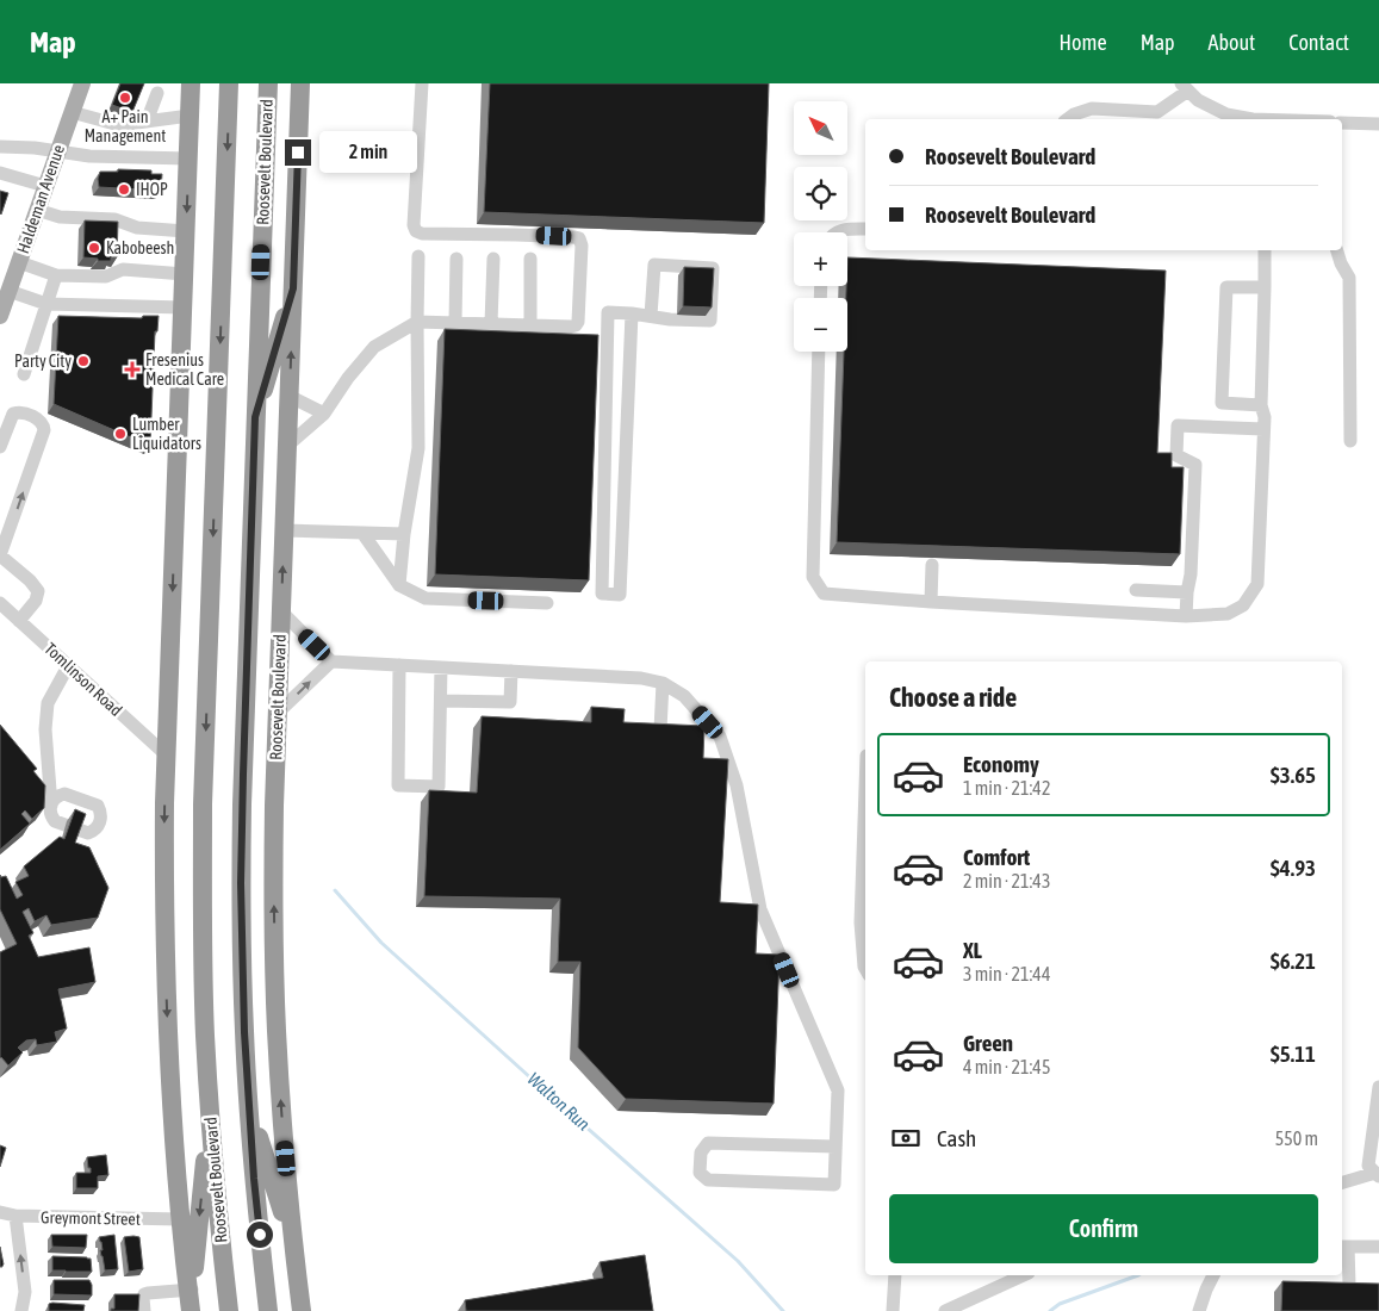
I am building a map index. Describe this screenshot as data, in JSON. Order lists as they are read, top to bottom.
{
  "streets": {
    "highway": ["Roosevelt Boulevard"],
    "main road": ["Haldeman Avenue"],
    "street": ["Tomlinson Road", "Greymont Street"]
  },
  "water": ["Walton Run"],
  "places": {
    "other": [
      "A+ Pain Management",
      "IHOP",
      "Kabobeesh",
      "Party City",
      "Lumber Liquidators"
    ],
    "health": ["Fresenius Medical Care"]
  },
  "north": "top left",
  "page": {
    "header": "Map",
    "nav": [
      "Home",
      "Map",
      "About",
      "Contact"
    ],
    "map_buttons": ["+", "−"],
    "banner": ["Roosevelt Boulevard", "Roosevelt Boulevard"],
    "bubble": "2 min",
    "heading": "Choose a ride",
    "list": [
      {
        "name": "Economy",
        "note": "1 min · 21:42",
        "value": "$3.65"
      },
      {
        "name": "Comfort",
        "note": "2 min · 21:43",
        "value": "$4.93"
      },
      {
        "name": "XL",
        "note": "3 min · 21:44",
        "value": "$6.21"
      },
      {
        "name": "Green",
        "note": "4 min · 21:45",
        "value": "$5.11"
      }
    ],
    "pay": ["Cash", "550 m"],
    "buttons": "Confirm"
  }
}
